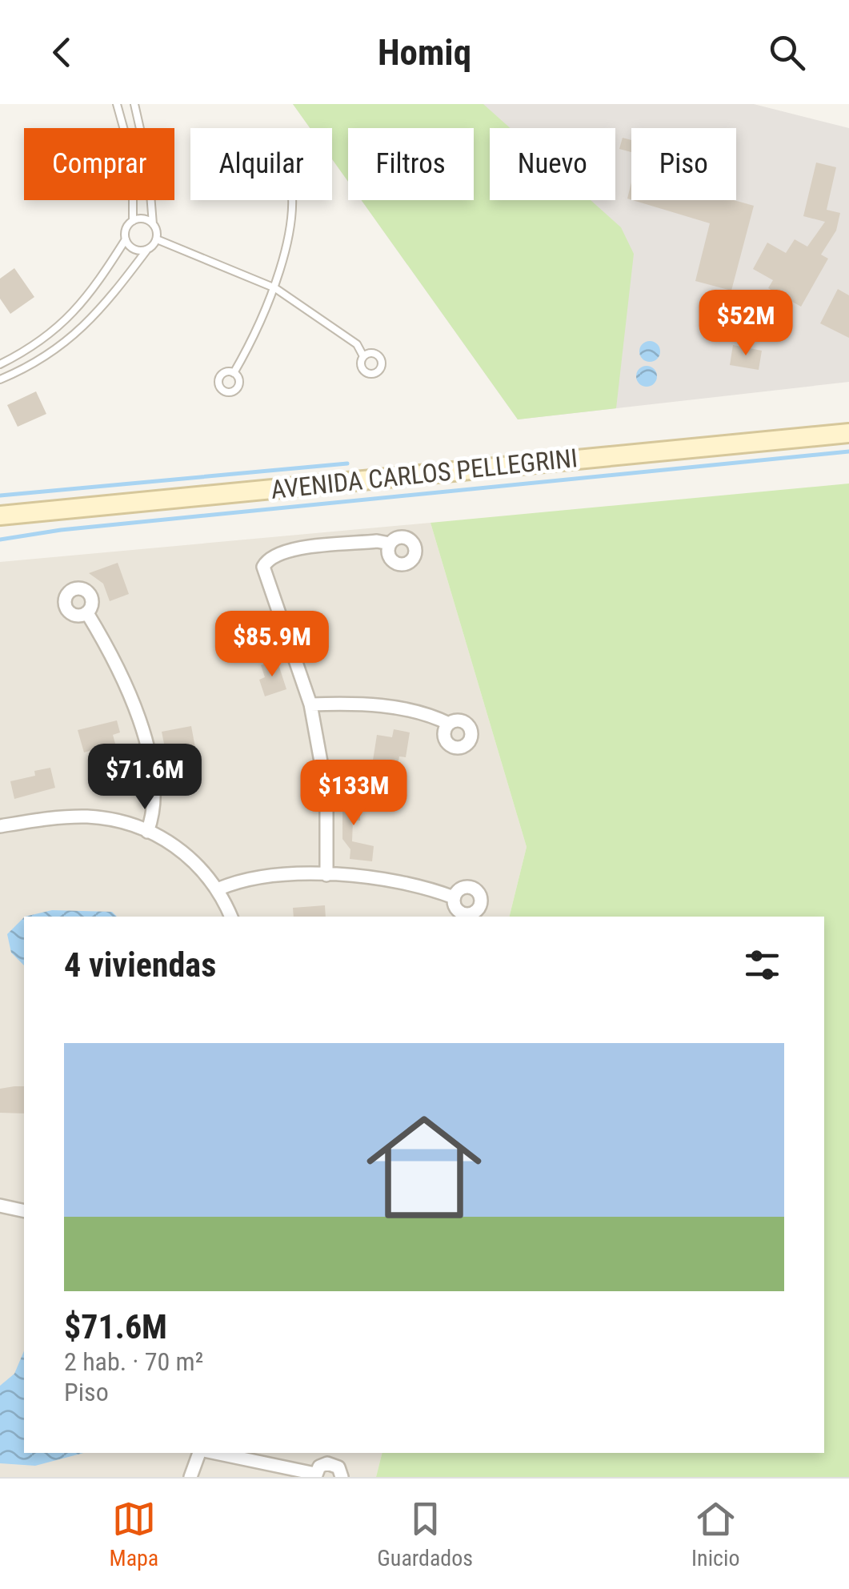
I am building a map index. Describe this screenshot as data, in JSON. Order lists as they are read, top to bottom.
{
  "streets": {
    "main road": ["AVENIDA CARLOS PELLEGRINI"]
  },
  "page": {
    "header": "Homiq",
    "chip": [
      "Comprar",
      "Alquilar",
      "Filtros",
      "Nuevo",
      "Piso"
    ],
    "price": [
      "$52M",
      "$85.9M",
      "$71.6M",
      "$133M"
    ],
    "heading": "4 viviendas",
    "list": [
      {
        "name": "$71.6M",
        "note": "2 hab. · 70 m² · Piso"
      }
    ],
    "tabs": ["Mapa", "Guardados", "Inicio"]
  }
}
